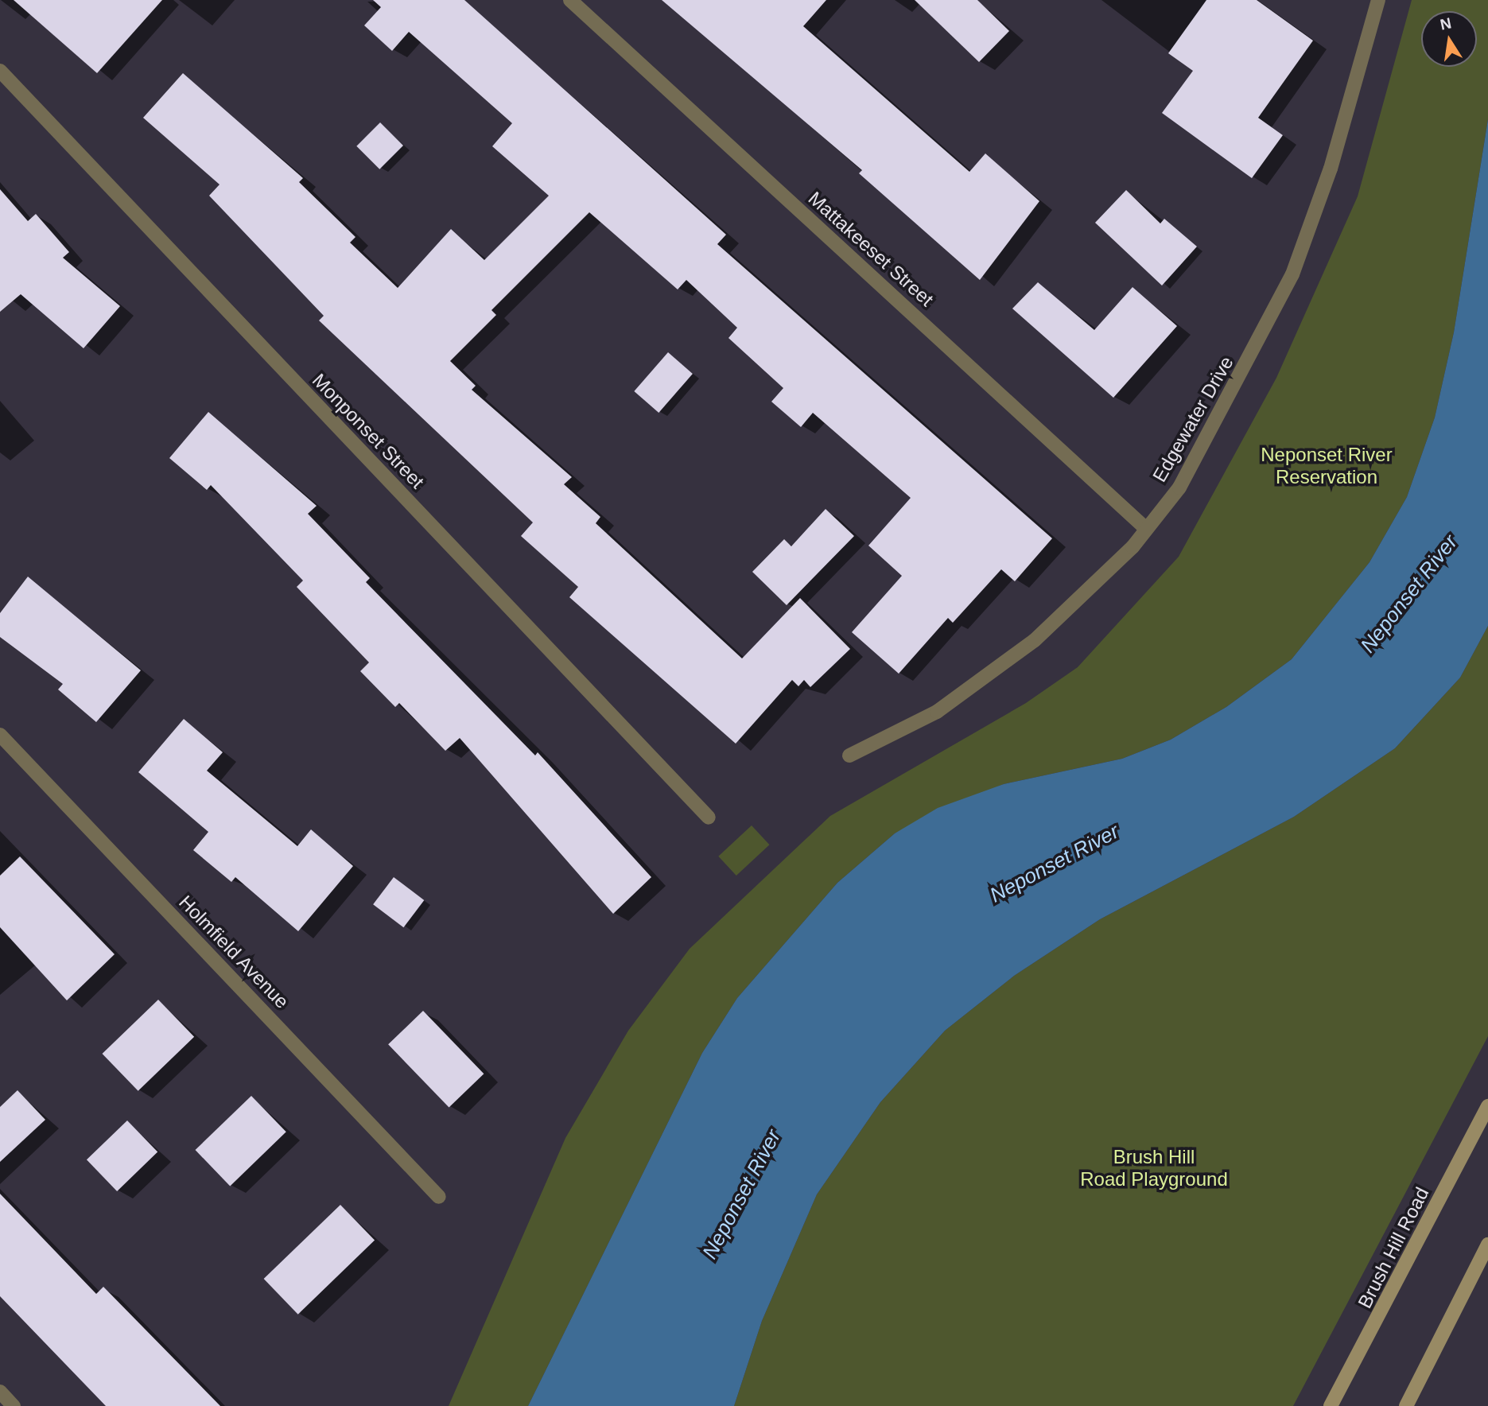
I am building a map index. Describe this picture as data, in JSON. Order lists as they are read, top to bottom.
{
  "streets": {
    "main road": ["Brush Hill Road"],
    "street": [
      "Mattakeeset Street",
      "Edgewater Drive",
      "Monponset Street",
      "Holmfield Avenue"
    ]
  },
  "crossings": [
    ["Mattakeeset Street", "Edgewater Drive"]
  ],
  "water": ["Neponset River"],
  "parks": ["Neponset River Reservation", "Brush Hill Road Playground"],
  "north": "top"
}
